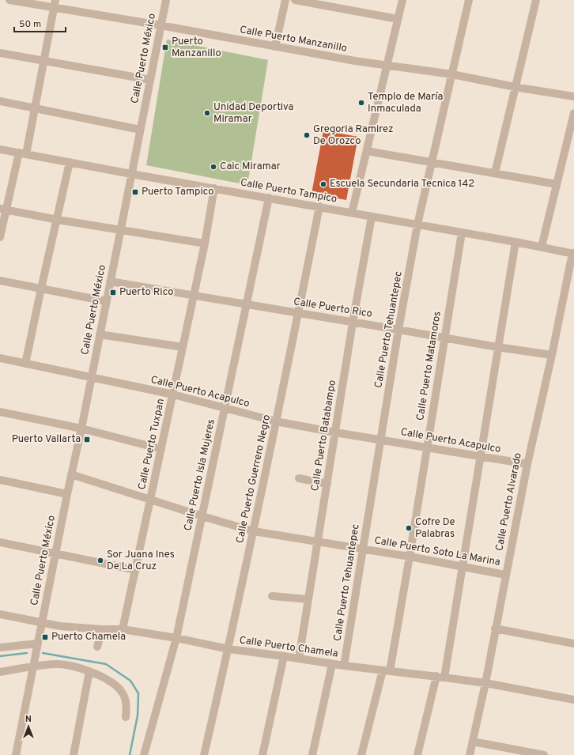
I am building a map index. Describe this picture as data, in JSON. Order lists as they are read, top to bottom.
{
  "streets": {
    "street": [
      "Calle Puerto Manzanillo",
      "Calle Puerto México",
      "Calle Puerto Tampico",
      "Calle Puerto Rico",
      "Calle Puerto Tehuantepec",
      "Calle Puerto Matamoros",
      "Calle Puerto Acapulco",
      "Calle Puerto Batabampo",
      "Calle Puerto Tuxpan",
      "Calle Puerto Isla Mujeres",
      "Calle Puerto Guerrero Negro",
      "Calle Puerto Alvarado",
      "Calle Puerto Soto La Marina",
      "Calle Puerto Chamela"
    ]
  },
  "crossings": [
    ["Calle Puerto Manzanillo", "Calle Puerto México"],
    ["Calle Puerto Manzanillo", "Calle Puerto Tehuantepec"],
    ["Calle Puerto México", "Calle Puerto Tampico"],
    ["Calle Puerto México", "Calle Puerto Rico"],
    ["Calle Puerto México", "Calle Puerto Acapulco"],
    ["Calle Puerto México", "Calle Puerto Soto La Marina"],
    ["Calle Puerto México", "Calle Puerto Chamela"],
    ["Calle Puerto Tampico", "Calle Puerto Tehuantepec"],
    ["Calle Puerto Tampico", "Calle Puerto Matamoros"],
    ["Calle Puerto Tampico", "Calle Puerto Batabampo"],
    ["Calle Puerto Tampico", "Calle Puerto Tuxpan"],
    ["Calle Puerto Tampico", "Calle Puerto Isla Mujeres"],
    ["Calle Puerto Tampico", "Calle Puerto Guerrero Negro"],
    ["Calle Puerto Tampico", "Calle Puerto Alvarado"],
    ["Calle Puerto Rico", "Calle Puerto Tehuantepec"],
    ["Calle Puerto Rico", "Calle Puerto Matamoros"],
    ["Calle Puerto Rico", "Calle Puerto Batabampo"],
    ["Calle Puerto Rico", "Calle Puerto Tuxpan"],
    ["Calle Puerto Rico", "Calle Puerto Isla Mujeres"],
    ["Calle Puerto Rico", "Calle Puerto Guerrero Negro"],
    ["Calle Puerto Rico", "Calle Puerto Alvarado"],
    ["Calle Puerto Tehuantepec", "Calle Puerto Acapulco"],
    ["Calle Puerto Tehuantepec", "Calle Puerto Soto La Marina"],
    ["Calle Puerto Tehuantepec", "Calle Puerto Chamela"],
    ["Calle Puerto Matamoros", "Calle Puerto Acapulco"],
    ["Calle Puerto Matamoros", "Calle Puerto Soto La Marina"],
    ["Calle Puerto Matamoros", "Calle Puerto Chamela"],
    ["Calle Puerto Acapulco", "Calle Puerto Batabampo"],
    ["Calle Puerto Acapulco", "Calle Puerto Tuxpan"],
    ["Calle Puerto Acapulco", "Calle Puerto Isla Mujeres"],
    ["Calle Puerto Acapulco", "Calle Puerto Guerrero Negro"],
    ["Calle Puerto Acapulco", "Calle Puerto Alvarado"],
    ["Calle Puerto Batabampo", "Calle Puerto Soto La Marina"],
    ["Calle Puerto Batabampo", "Calle Puerto Chamela"],
    ["Calle Puerto Tuxpan", "Calle Puerto Soto La Marina"],
    ["Calle Puerto Tuxpan", "Calle Puerto Chamela"],
    ["Calle Puerto Isla Mujeres", "Calle Puerto Soto La Marina"],
    ["Calle Puerto Isla Mujeres", "Calle Puerto Chamela"],
    ["Calle Puerto Guerrero Negro", "Calle Puerto Soto La Marina"],
    ["Calle Puerto Guerrero Negro", "Calle Puerto Chamela"],
    ["Calle Puerto Alvarado", "Calle Puerto Soto La Marina"],
    ["Calle Puerto Alvarado", "Calle Puerto Chamela"]
  ],
  "places": {
    "transit": [
      "Puerto Manzanillo",
      "Puerto Tampico",
      "Puerto Rico",
      "Puerto Vallarta",
      "Puerto Chamela"
    ],
    "other": [
      "Templo de María Inmaculada",
      "Unidad Deportiva Miramar",
      "Gregoria Ramirez De Orozco",
      "Caic Miramar",
      "Escuela Secundaria Tecnica 142",
      "Cofre De Palabras",
      "Sor Juana Ines De La Cruz"
    ]
  },
  "scale_bar": "50 m",
  "north": "top"
}
